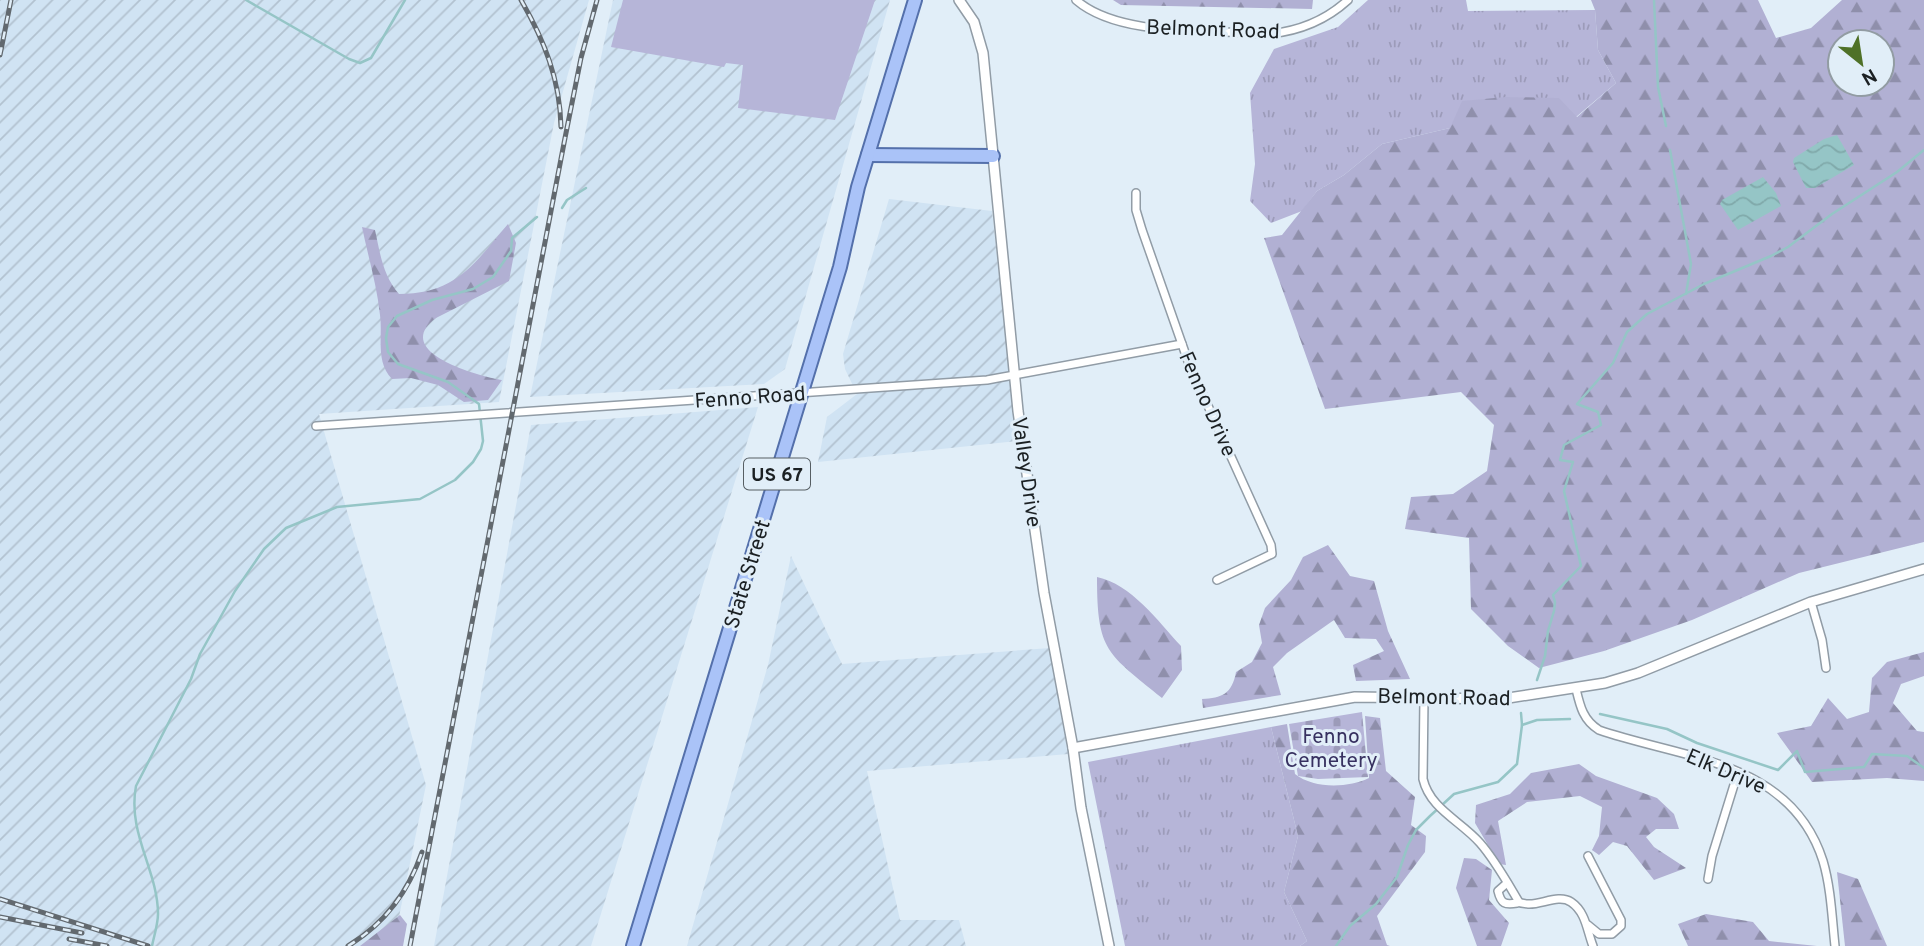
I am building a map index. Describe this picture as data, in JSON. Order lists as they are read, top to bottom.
{
  "streets": {
    "main road": ["US 67", "State Street"],
    "street": [
      "Belmont Road",
      "Fenno Road",
      "Fenno Drive",
      "Valley Drive",
      "Elk Drive"
    ]
  },
  "crossings": [
    ["Belmont Road", "Valley Drive"],
    ["Belmont Road", "Elk Drive"],
    ["Fenno Road", "Fenno Drive"],
    ["Fenno Road", "Valley Drive"],
    ["Fenno Road", "State Street"]
  ],
  "parks": ["Fenno Cemetery"],
  "north": "bottom right"
}
